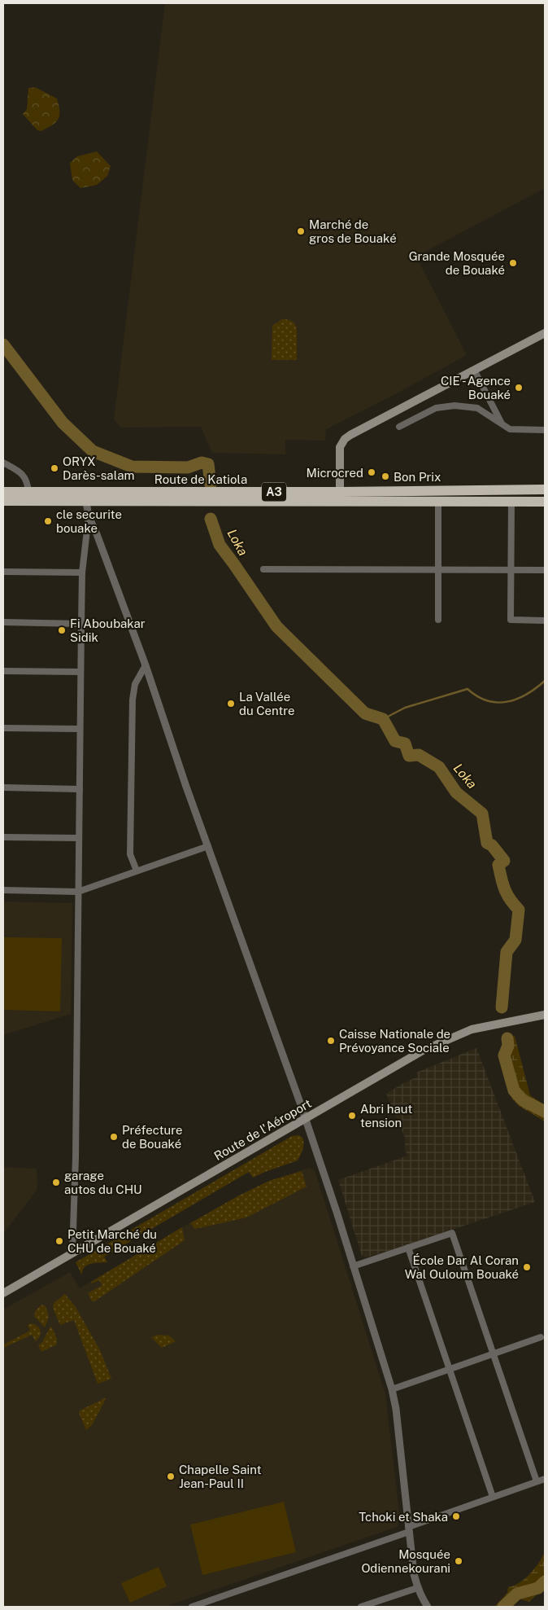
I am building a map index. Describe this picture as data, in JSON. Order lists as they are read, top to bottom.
{
  "streets": {
    "highway": ["Route de Katiola", "A3"],
    "main road": ["Route de l'Aéroport"]
  },
  "water": ["Loka"],
  "places": [
    "Marché de gros de Bouaké",
    "Grande Mosquée de Bouaké",
    "CIE - Agence Bouaké",
    "ORYX Darès-salam",
    "Microcred",
    "Bon Prix",
    "cle securite bouake",
    "Fi Aboubakar Sidik",
    "La Vallée du Centre",
    "Caisse Nationale de Prévoyance Sociale",
    "Abri haut tension",
    "Préfecture de Bouaké",
    "garage autos du CHU",
    "Petit Marché du CHU de Bouaké",
    "École Dar Al Coran Wal Ouloum Bouaké",
    "Chapelle Saint Jean-Paul II",
    "Tchoki et Shaka",
    "Mosquée Odiennekourani"
  ]
}
